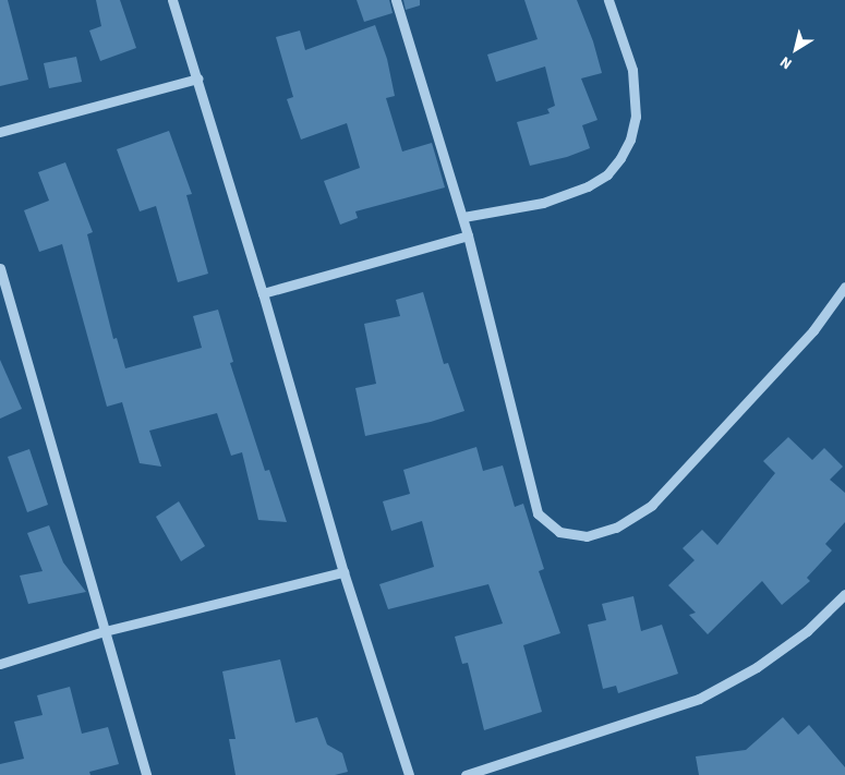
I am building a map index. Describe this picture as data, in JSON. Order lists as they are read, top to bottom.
{
  "north": "bottom left"
}
